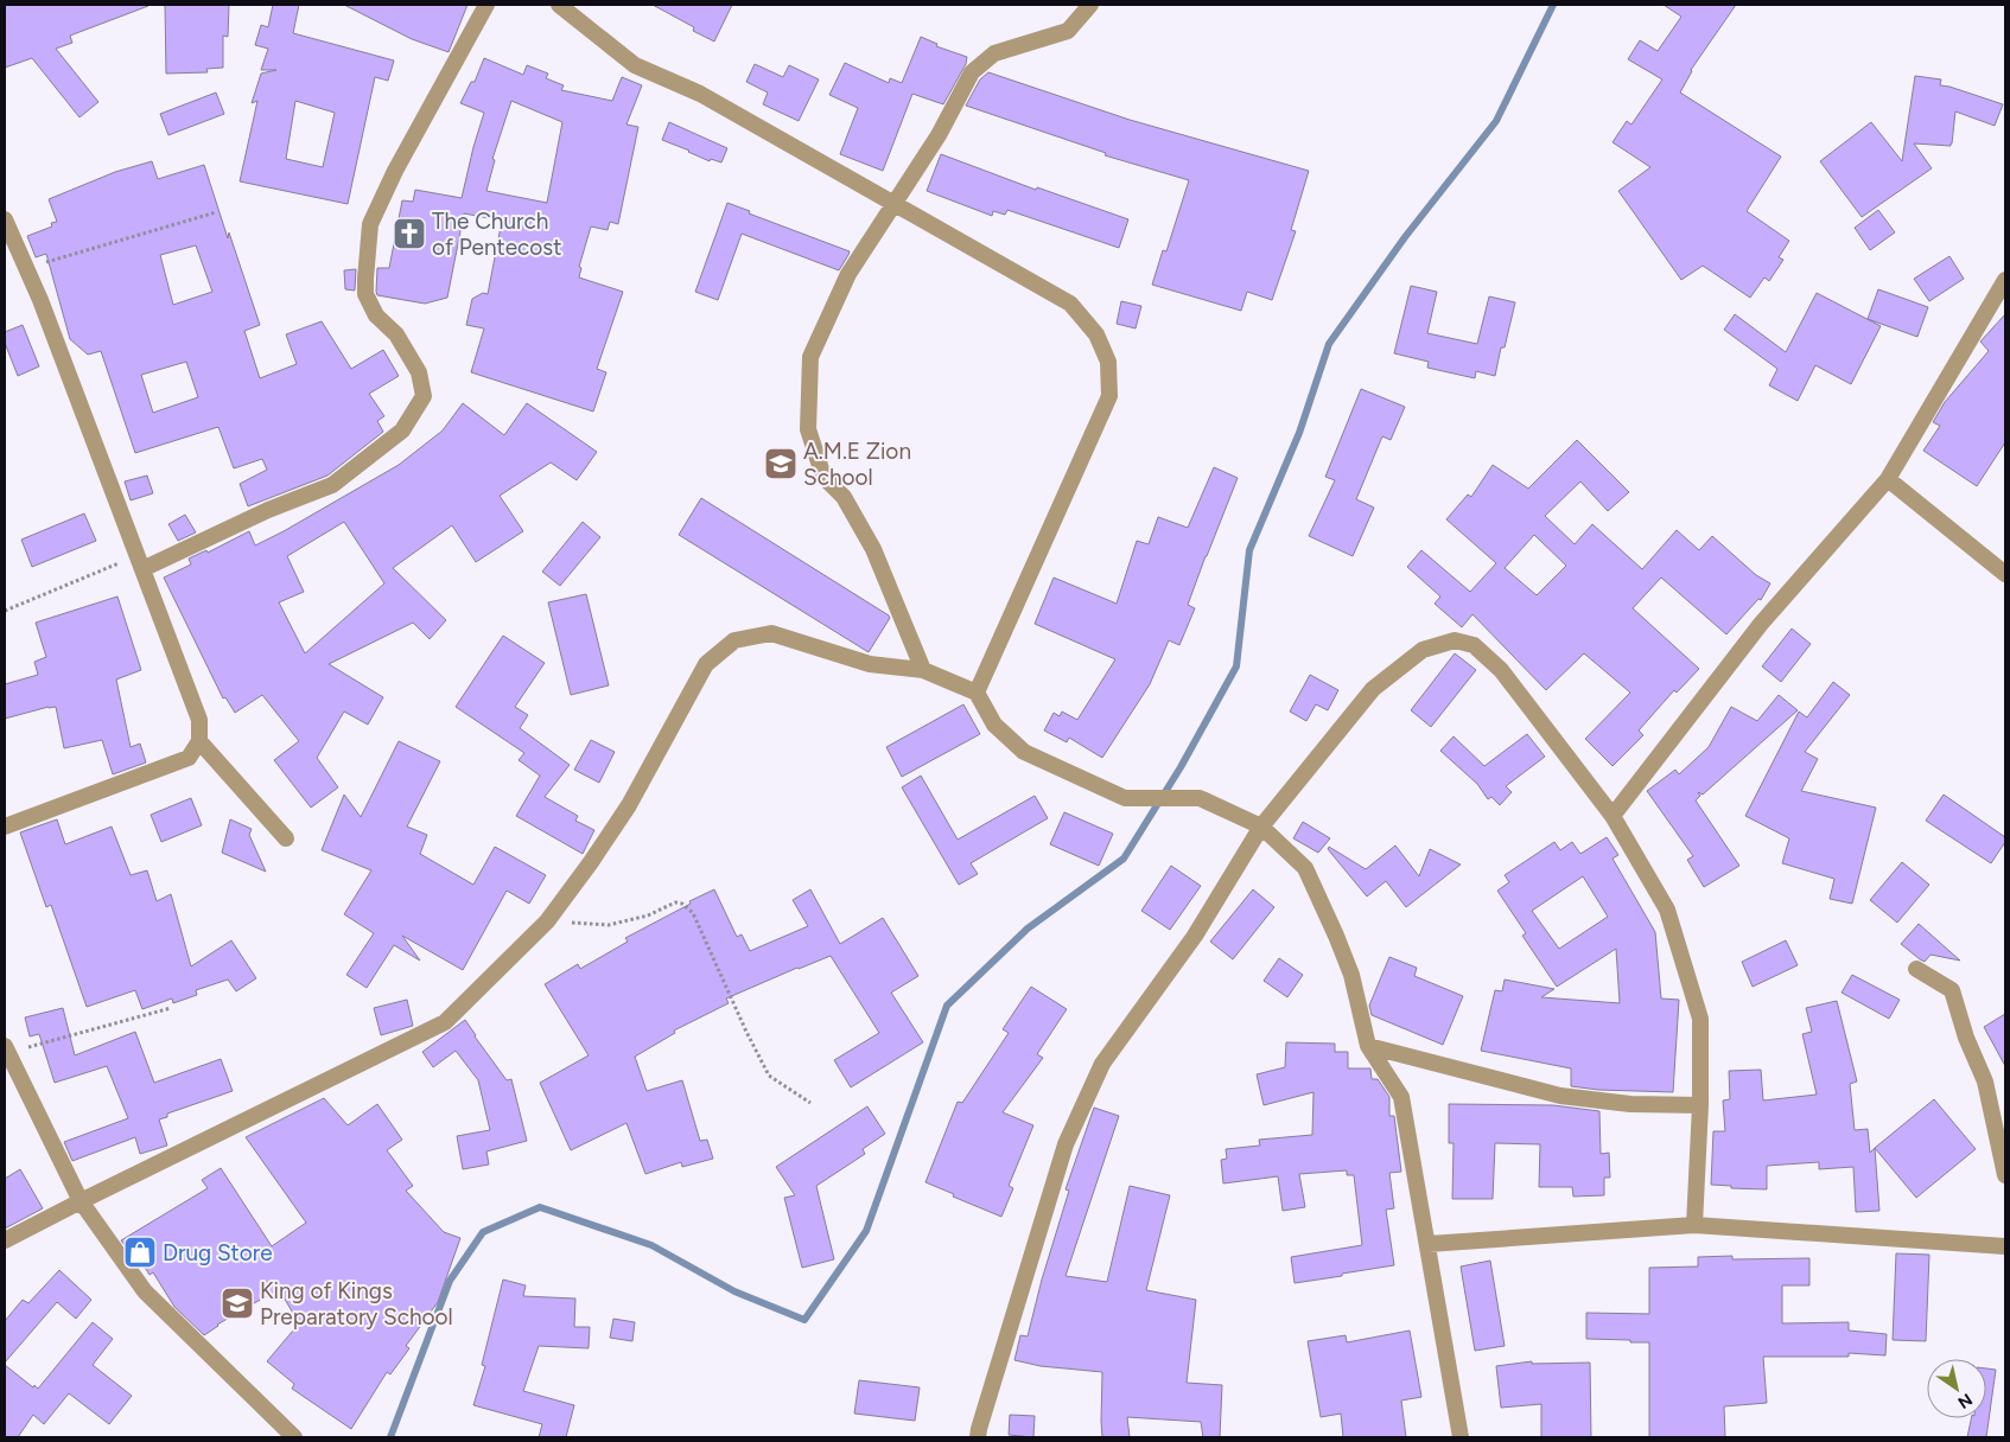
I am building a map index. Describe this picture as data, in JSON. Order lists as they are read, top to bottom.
{
  "places": {
    "church": ["The Church of Pentecost"],
    "school or university": ["A.M.E Zion School", "King of Kings Preparatory School"],
    "shop": ["Drug Store"]
  },
  "north": "bottom right"
}
